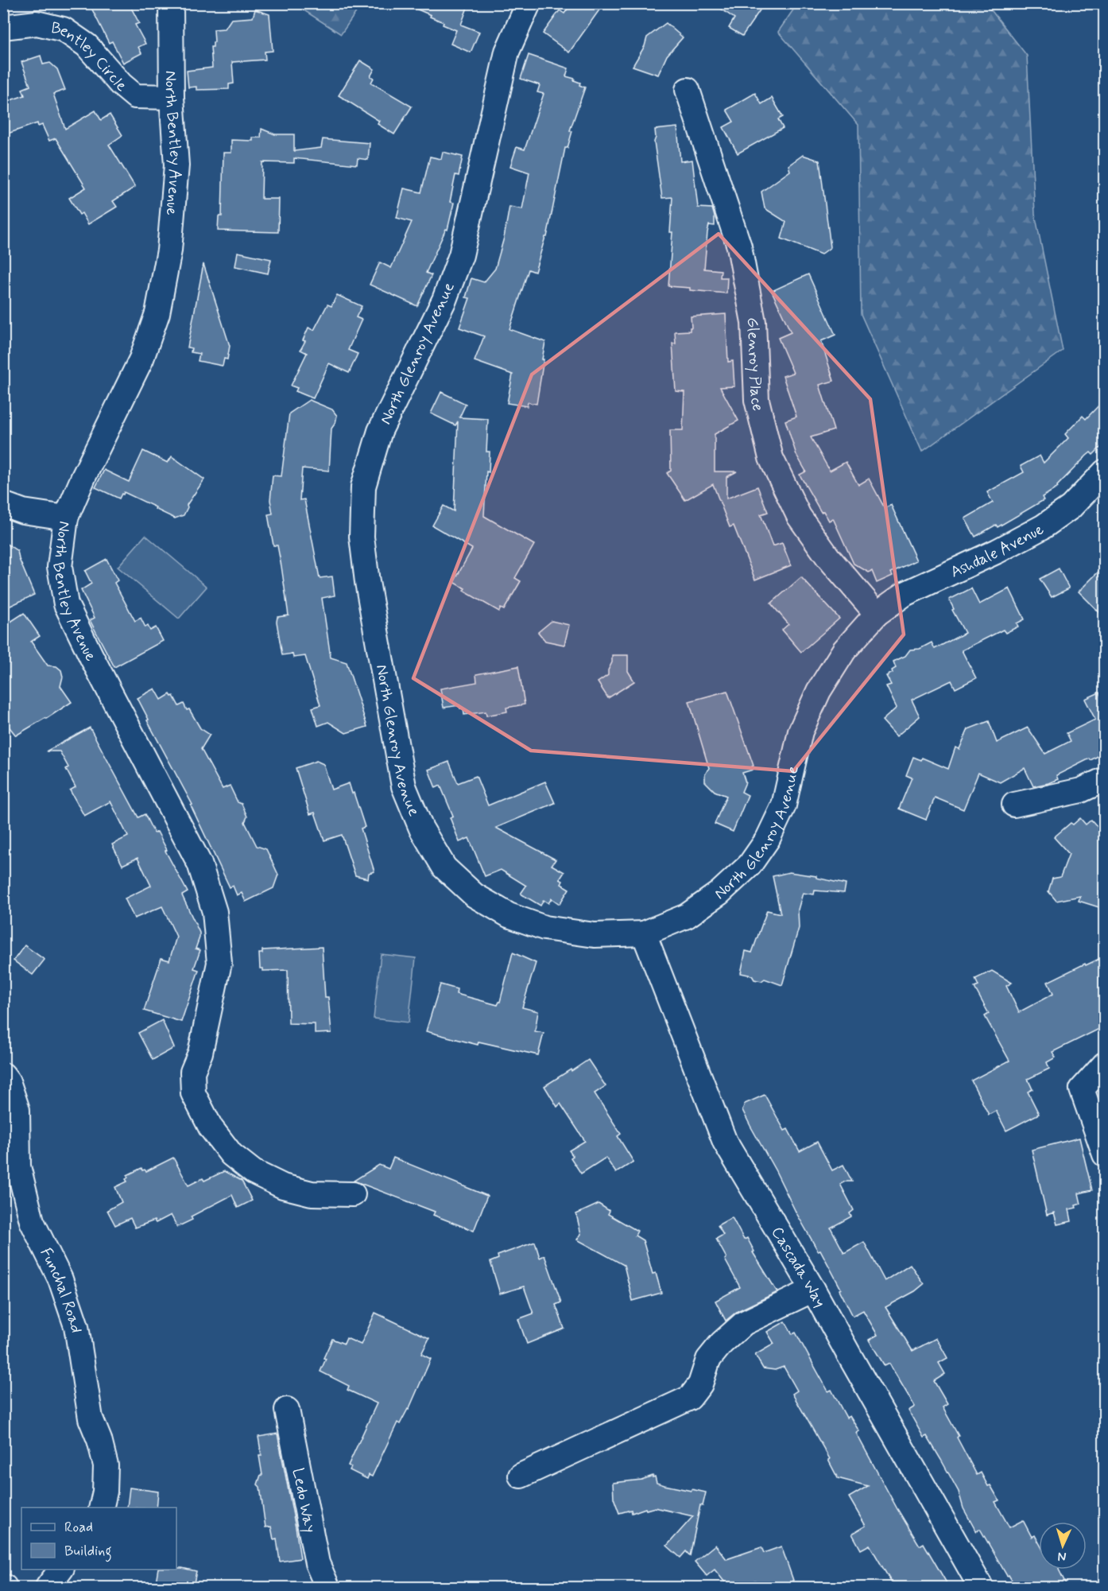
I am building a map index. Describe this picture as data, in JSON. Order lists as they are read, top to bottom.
{
  "streets": {
    "street": [
      "Bentley Circle",
      "North Bentley Avenue",
      "North Glenroy Avenue",
      "Glenroy Place",
      "Ashdale Avenue",
      "Cascada Way",
      "Funchal Road",
      "Ledo Way"
    ]
  },
  "crossings": [
    ["Bentley Circle", "North Bentley Avenue"],
    ["North Glenroy Avenue", "Glenroy Place"],
    ["North Glenroy Avenue", "Ashdale Avenue"],
    ["North Glenroy Avenue", "Cascada Way"],
    ["Glenroy Place", "Ashdale Avenue"]
  ],
  "legend": ["Road", "Building"],
  "north": "bottom"
}
